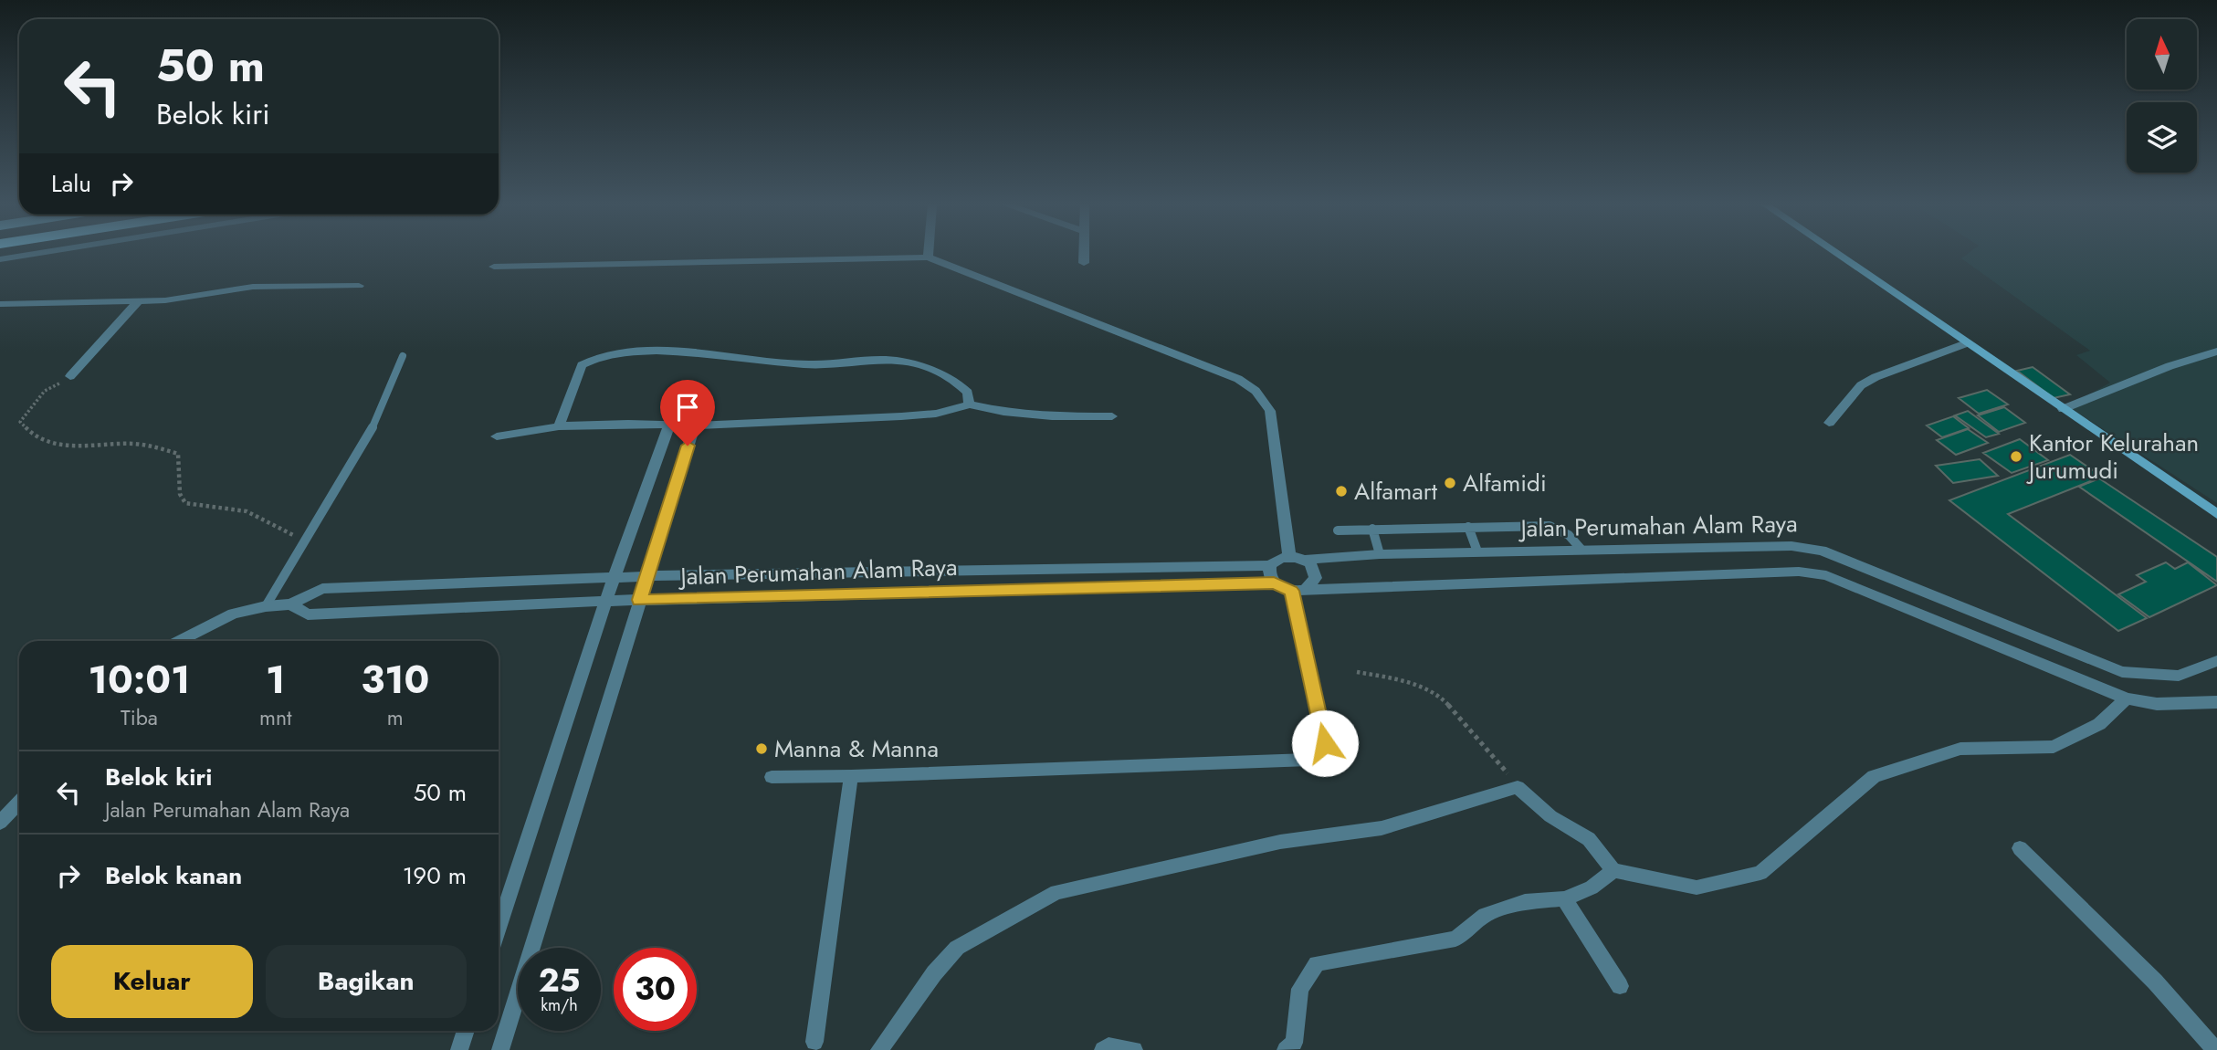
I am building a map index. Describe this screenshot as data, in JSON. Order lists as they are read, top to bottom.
{
  "streets": {
    "street": ["Jalan Perumahan Alam Raya"]
  },
  "places": [
    "Kantor Kelurahan Jurumudi",
    "Alfamidi",
    "Alfamart",
    "Manna & Manna"
  ],
  "north": "top",
  "page": {
    "turn": ["50 m", "Belok kiri"],
    "then": "Lalu",
    "eta": [
      "10:01",
      "Tiba",
      "1",
      "mnt",
      "310",
      "m"
    ],
    "list": [
      {
        "name": "Belok kiri",
        "note": "Jalan Perumahan Alam Raya",
        "value": "50 m"
      },
      {
        "name": "Belok kanan",
        "value": "190 m"
      }
    ],
    "buttons": ["Keluar", "Bagikan"],
    "speed": "25 km/h",
    "limit": "30"
  }
}
